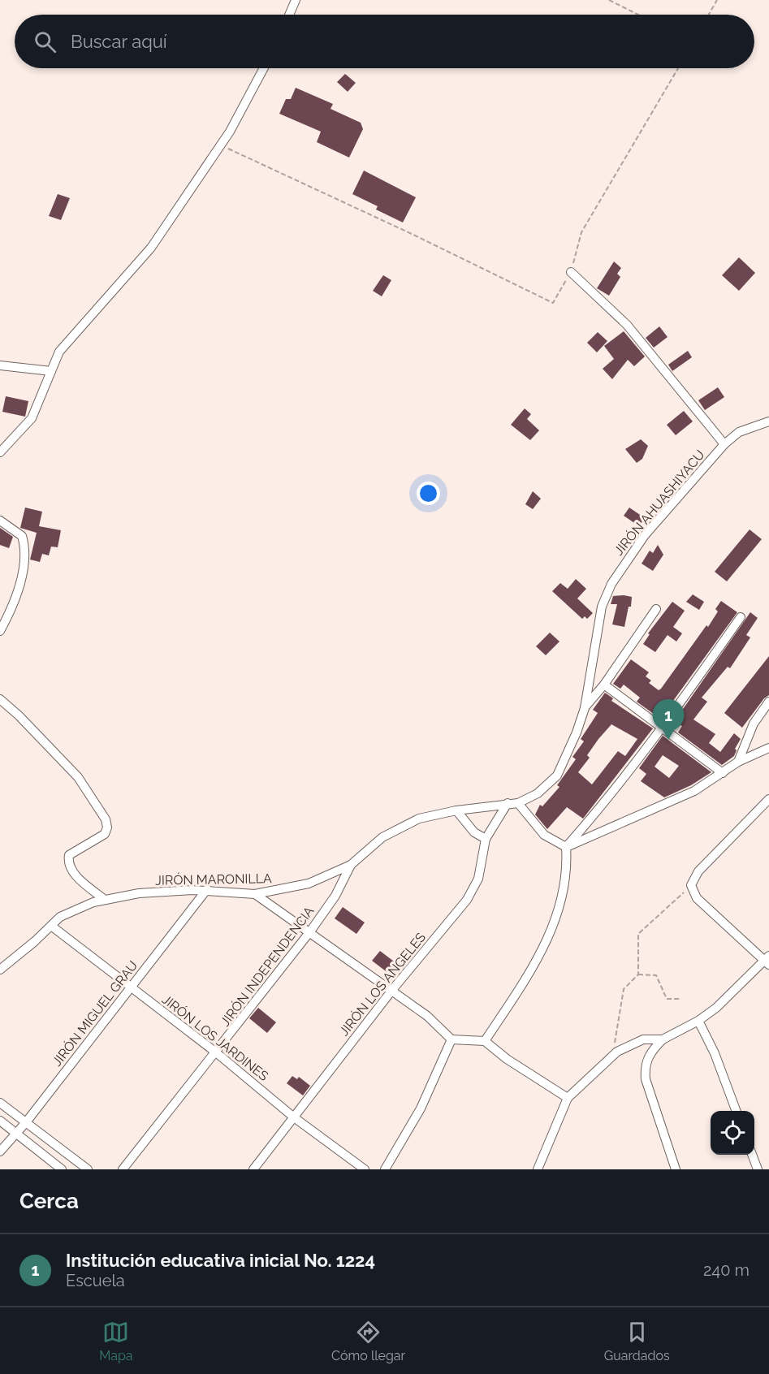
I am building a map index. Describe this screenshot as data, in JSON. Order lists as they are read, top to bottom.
{
  "streets": {
    "street": [
      "JIRÓN AHUASHIYACU",
      "JIRÓN MARONILLA",
      "JIRÓN INDEPENDENCIA",
      "JIRÓN LOS ANGELES",
      "JIRÓN MIGUEL GRAU",
      "JIRÓN LOS JARDINES"
    ]
  },
  "crossings": [
    ["JIRÓN AHUASHIYACU", "JIRÓN MARONILLA"],
    ["JIRÓN MARONILLA", "JIRÓN INDEPENDENCIA"],
    ["JIRÓN MARONILLA", "JIRÓN LOS ANGELES"],
    ["JIRÓN MARONILLA", "JIRÓN MIGUEL GRAU"],
    ["JIRÓN MARONILLA", "JIRÓN LOS JARDINES"],
    ["JIRÓN INDEPENDENCIA", "JIRÓN LOS JARDINES"],
    ["JIRÓN LOS ANGELES", "JIRÓN LOS JARDINES"],
    ["JIRÓN MIGUEL GRAU", "JIRÓN LOS JARDINES"]
  ],
  "page": {
    "search": "Buscar aquí",
    "pins": "1",
    "heading": "Cerca",
    "list": [
      {
        "mark": "1",
        "name": "Institución educativa inicial No. 1224",
        "note": "Escuela",
        "value": "240 m"
      }
    ],
    "nav": ["Mapa", "Cómo llegar", "Guardados"]
  }
}
